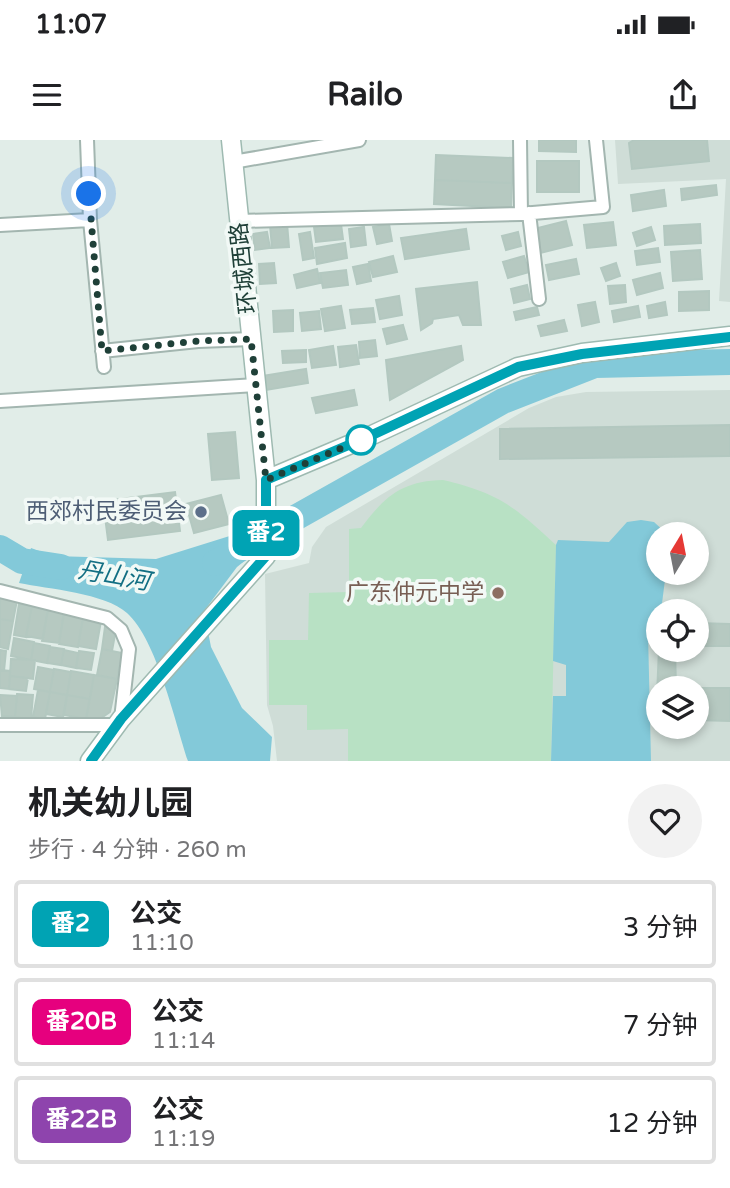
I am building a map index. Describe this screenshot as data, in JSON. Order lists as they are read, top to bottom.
{
  "streets": {
    "street": ["环城西路"]
  },
  "water": ["丹山河"],
  "places": ["西郊村民委员会", "广东仲元中学"],
  "lines": ["bus line 番2"],
  "north": "top",
  "page": {
    "status": "11:07",
    "header": "Railo",
    "on_map": "番2",
    "heading": ["机关幼儿园", "步行 · 4 分钟 · 260 m"],
    "list": [
      {
        "mark": "番2",
        "name": "公交",
        "note": "11:10",
        "value": "3 分钟"
      },
      {
        "mark": "番20B",
        "name": "公交",
        "note": "11:14",
        "value": "7 分钟"
      },
      {
        "mark": "番22B",
        "name": "公交",
        "note": "11:19",
        "value": "12 分钟"
      }
    ]
  }
}
